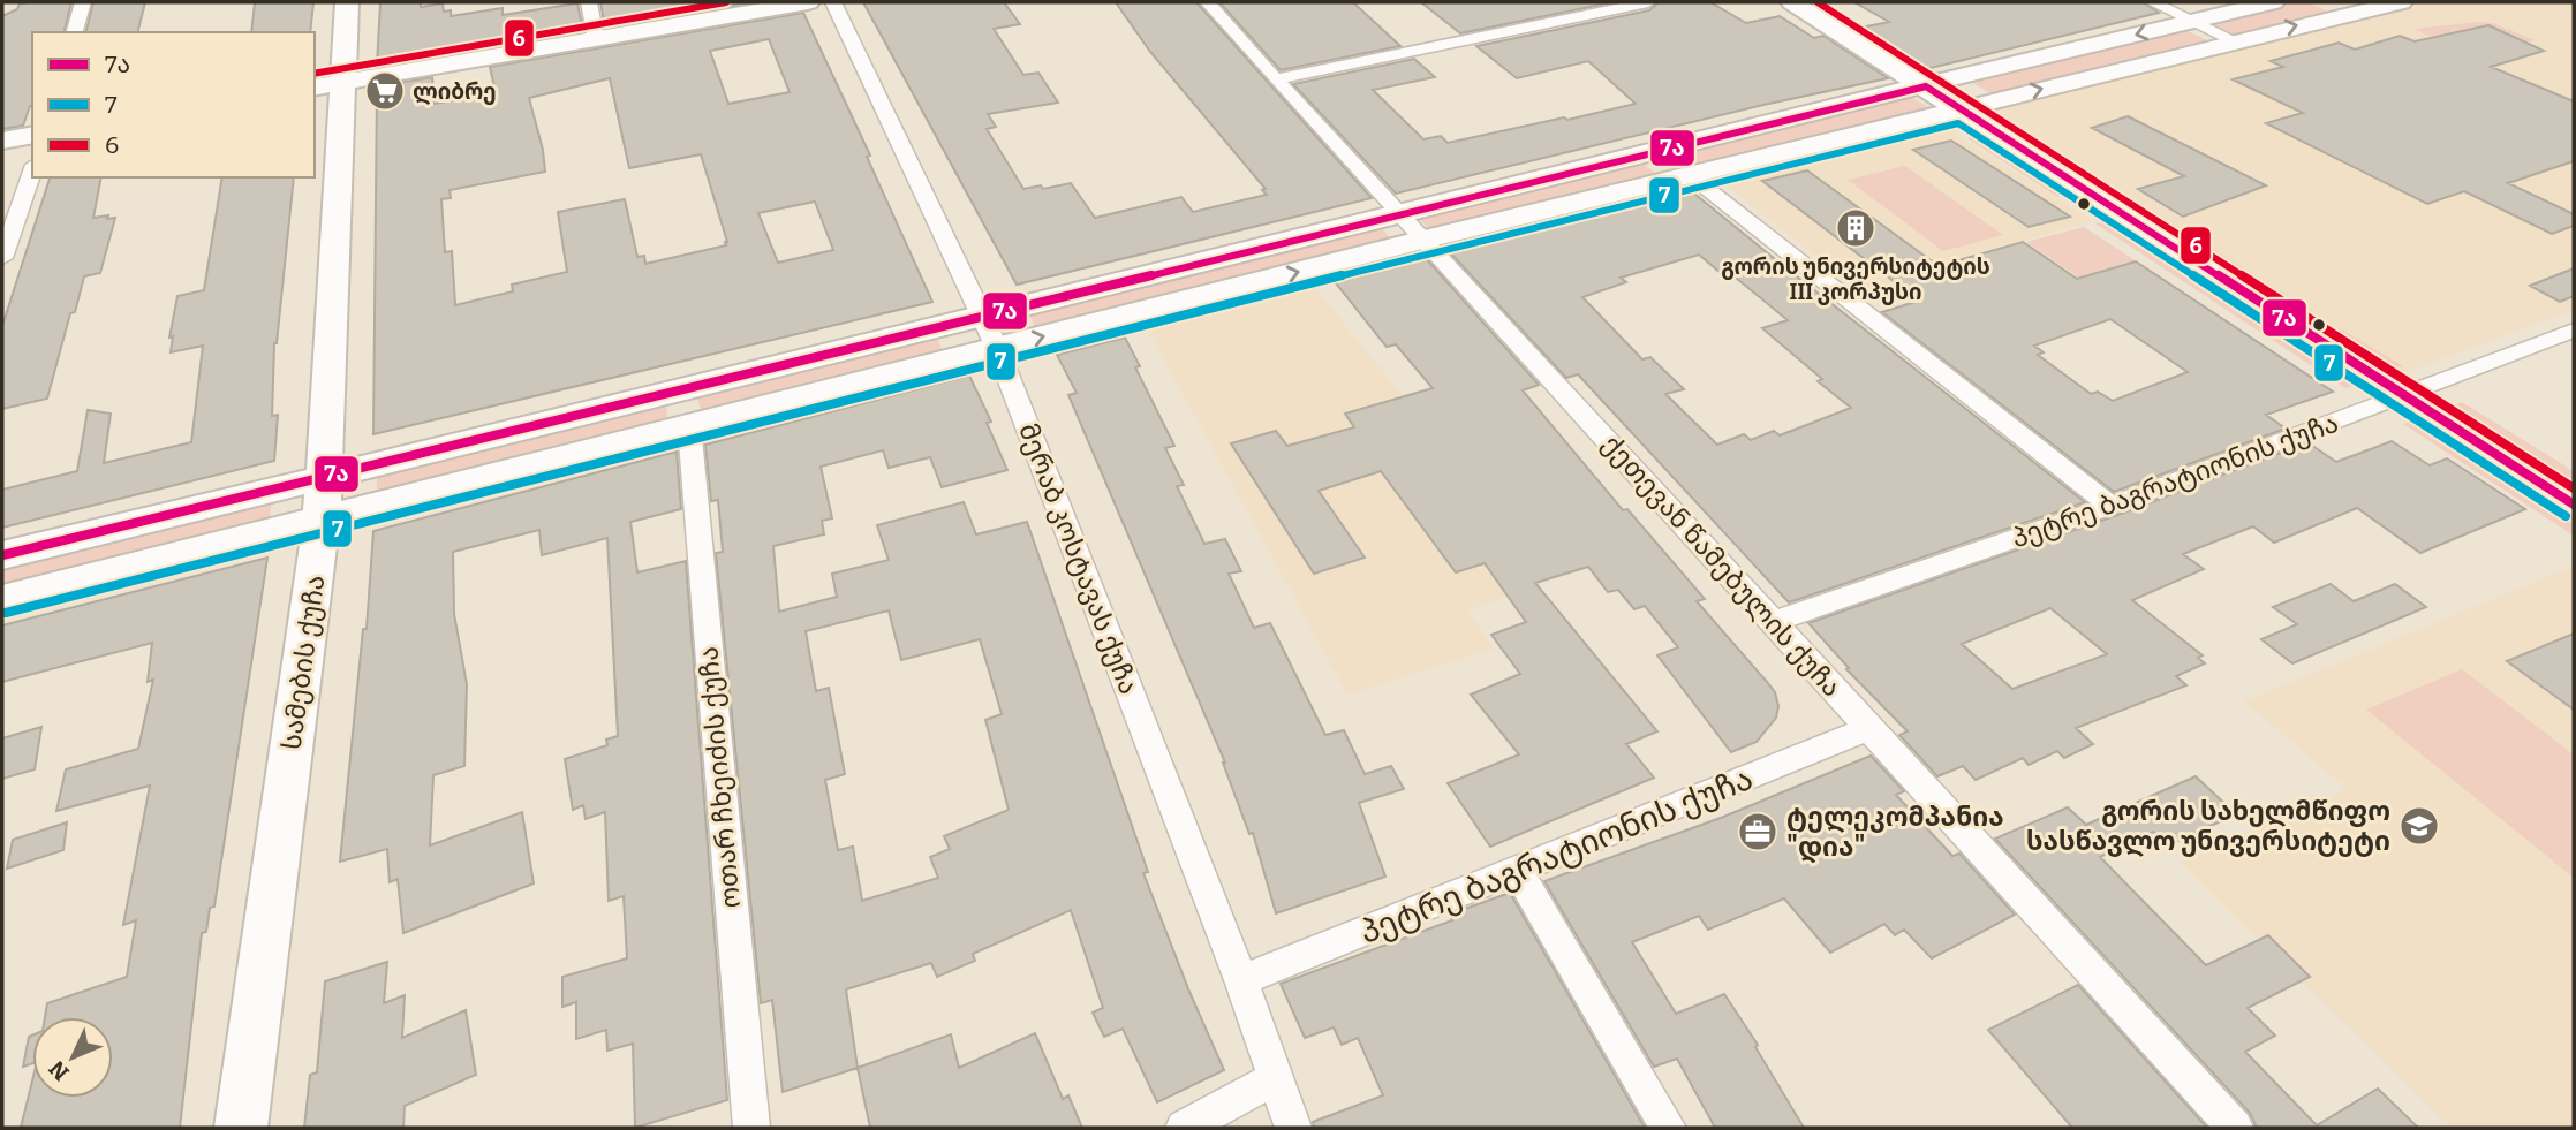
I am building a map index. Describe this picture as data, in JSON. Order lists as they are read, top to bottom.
{
  "streets": {
    "street": [
      "პეტრე ბაგრატიონის ქუჩა",
      "მერაბ კოსტავას ქუჩა",
      "ქეთევან წამებულის ქუჩა",
      "სამების ქუჩა",
      "ოთარ ჩხეიძის ქუჩა"
    ]
  },
  "crossings": [
    ["პეტრე ბაგრატიონის ქუჩა", "მერაბ კოსტავას ქუჩა"],
    ["პეტრე ბაგრატიონის ქუჩა", "ქეთევან წამებულის ქუჩა"]
  ],
  "places": {
    "supermarket": ["ლიბრე"],
    "building": ["გორის უნივერსიტეტის III კორპუსი"],
    "school or university": ["გორის სახელმწიფო სასწავლო უნივერსიტეტი"],
    "office": ["ტელეკომპანია \"დია\""]
  },
  "lines": ["transit line 6", "transit line 7ა", "transit line 7"],
  "legend": ["7ა", "7", "6"],
  "north": "bottom left"
}
